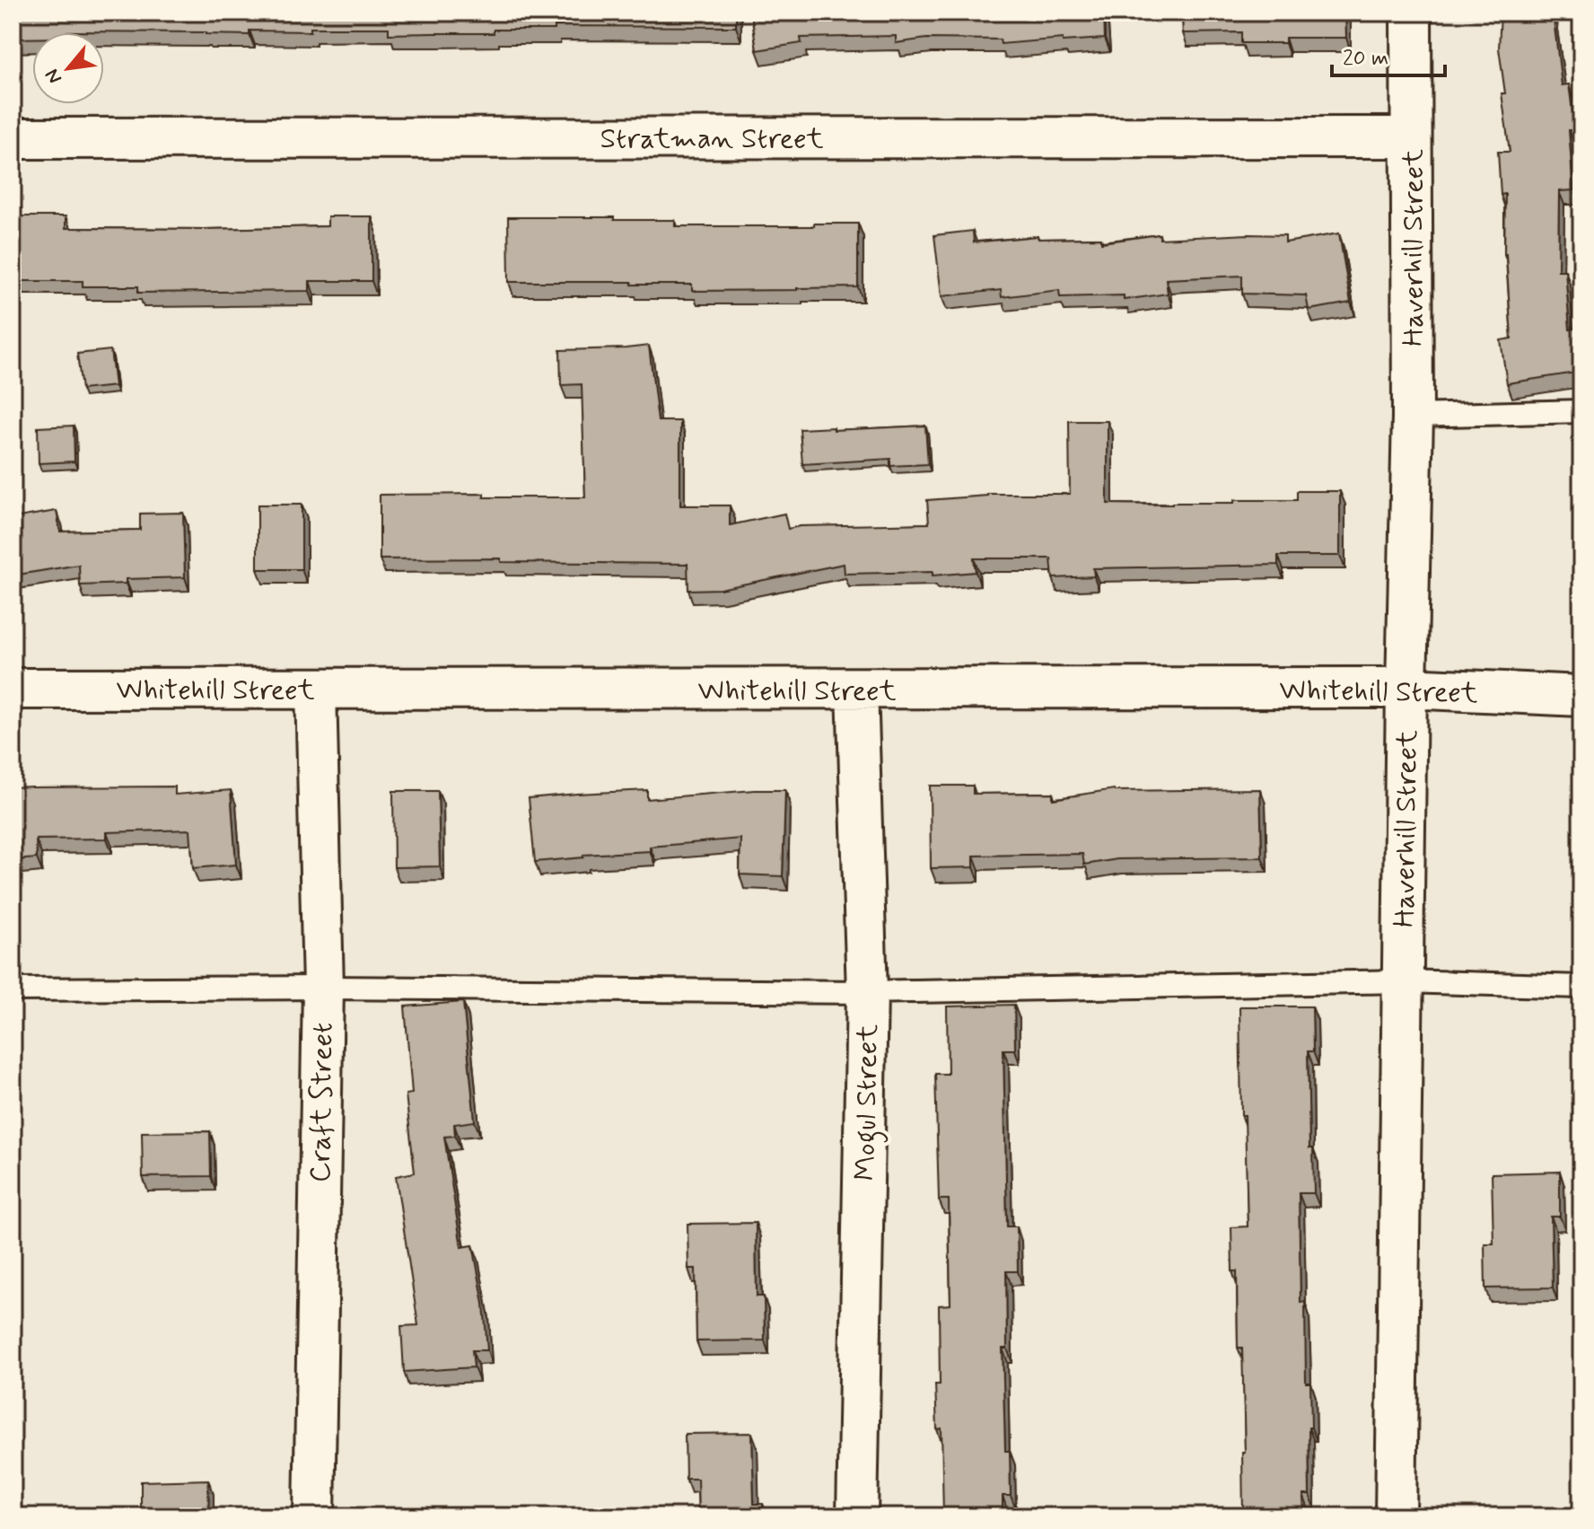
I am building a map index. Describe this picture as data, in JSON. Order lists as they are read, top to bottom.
{
  "streets": {
    "street": [
      "Stratman Street",
      "Haverhill Street",
      "Whitehill Street",
      "Craft Street",
      "Mogul Street"
    ]
  },
  "crossings": [
    ["Stratman Street", "Haverhill Street"],
    ["Haverhill Street", "Whitehill Street"],
    ["Whitehill Street", "Craft Street"],
    ["Whitehill Street", "Mogul Street"]
  ],
  "scale_bar": "20 m",
  "north": "bottom left"
}
